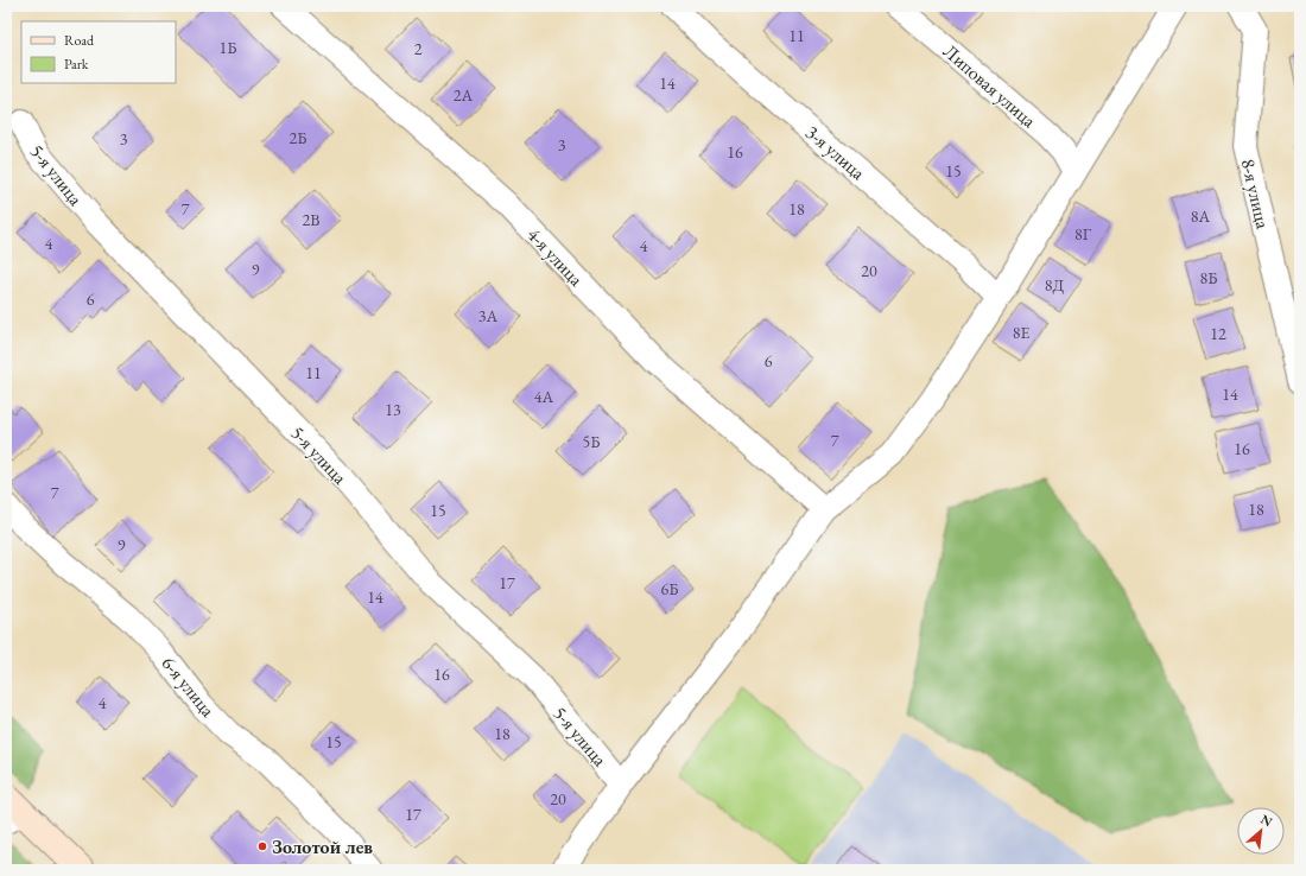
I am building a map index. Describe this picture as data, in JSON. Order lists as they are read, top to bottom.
{
  "streets": {
    "street": [
      "Липовая улица",
      "3-я улица",
      "5-я улица",
      "8-я улица",
      "4-я улица",
      "6-я улица"
    ]
  },
  "places": ["Золотой лев"],
  "house_numbers": [
    "11",
    "1Б",
    "2",
    "14",
    "2А",
    "2Б",
    "3",
    "3",
    "16",
    "15",
    "7",
    "18",
    "8А",
    "2В",
    "8Г",
    "4",
    "4",
    "9",
    "20",
    "8Б",
    "8Д",
    "6",
    "3А",
    "8Е",
    "12",
    "6",
    "11",
    "14",
    "4А",
    "13",
    "7",
    "5Б",
    "16",
    "7",
    "18",
    "15",
    "9",
    "17",
    "6Б",
    "14",
    "16",
    "4",
    "18",
    "15",
    "20",
    "17"
  ],
  "legend": ["Road", "Park"],
  "north": "top right"
}
